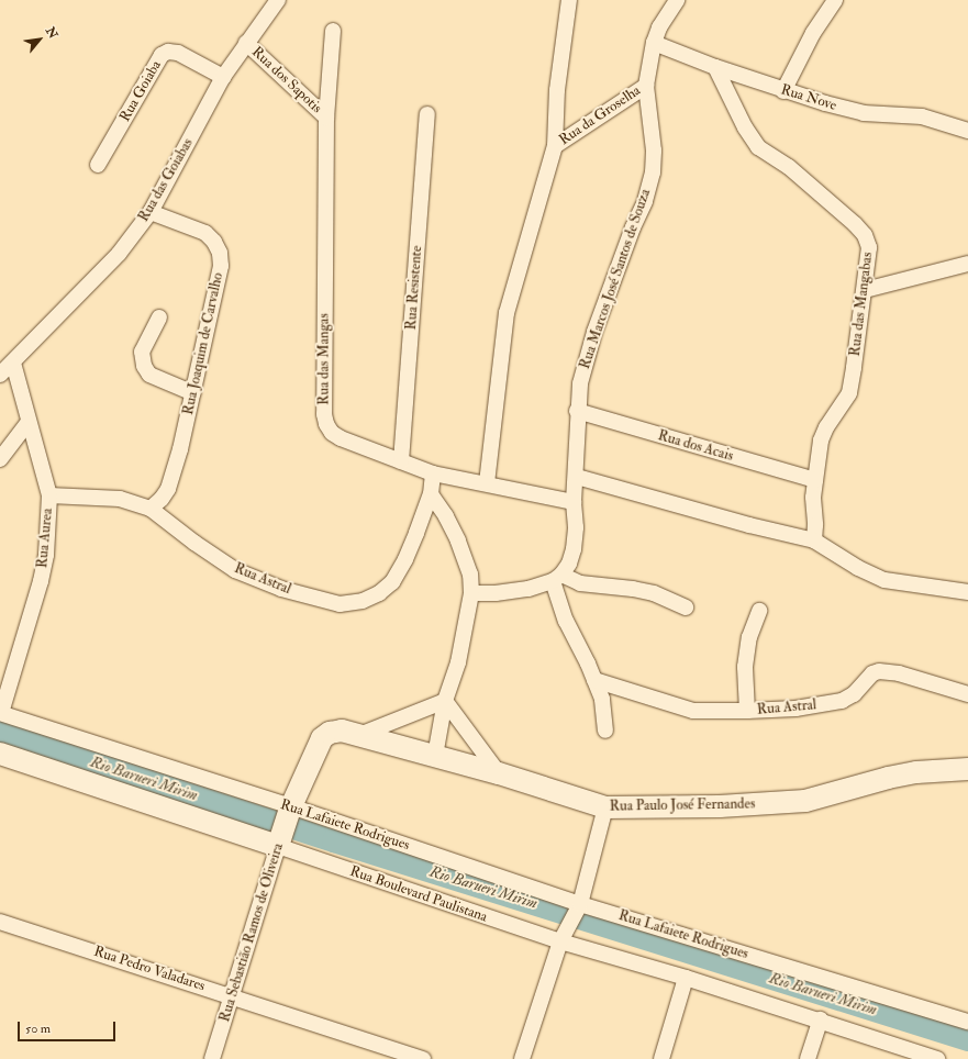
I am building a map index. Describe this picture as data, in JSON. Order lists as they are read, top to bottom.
{
  "streets": {
    "main road": ["Rua Paulo José Fernandes", "Rua Sebastião Ramos de Oliveira"],
    "street": [
      "Rua dos Sapotis",
      "Rua Goiaba",
      "Rua Nove",
      "Rua da Groselha",
      "Rua das Goiabas",
      "Rua Marcos José Santos de Souza",
      "Rua Resistente",
      "Rua das Mangabas",
      "Rua Joaquim de Carvalho",
      "Rua das Mangas",
      "Rua dos Acais",
      "Rua Aurea",
      "Rua Astral",
      "Rua Lafaiete Rodrigues",
      "Rua Boulevard Paulistana",
      "Rua Pedro Valadares"
    ]
  },
  "crossings": [
    ["Rua dos Sapotis", "Rua das Goiabas"],
    ["Rua dos Sapotis", "Rua das Mangas"],
    ["Rua Goiaba", "Rua das Goiabas"],
    ["Rua Nove", "Rua Marcos José Santos de Souza"],
    ["Rua Nove", "Rua das Mangabas"],
    ["Rua da Groselha", "Rua Marcos José Santos de Souza"],
    ["Rua das Goiabas", "Rua Joaquim de Carvalho"],
    ["Rua das Goiabas", "Rua Aurea"],
    ["Rua Marcos José Santos de Souza", "Rua das Mangas"],
    ["Rua Marcos José Santos de Souza", "Rua dos Acais"],
    ["Rua Resistente", "Rua das Mangas"],
    ["Rua das Mangabas", "Rua dos Acais"],
    ["Rua Joaquim de Carvalho", "Rua Astral"],
    ["Rua das Mangas", "Rua Astral"],
    ["Rua Aurea", "Rua Astral"],
    ["Rua Aurea", "Rua Lafaiete Rodrigues"],
    ["Rua Paulo José Fernandes", "Rua Lafaiete Rodrigues"],
    ["Rua Paulo José Fernandes", "Rua Sebastião Ramos de Oliveira"],
    ["Rua Lafaiete Rodrigues", "Rua Sebastião Ramos de Oliveira"],
    ["Rua Boulevard Paulistana", "Rua Sebastião Ramos de Oliveira"],
    ["Rua Sebastião Ramos de Oliveira", "Rua Pedro Valadares"]
  ],
  "water": ["Rio Barueri Mirim"],
  "scale_bar": "50 m",
  "north": "top right"
}
